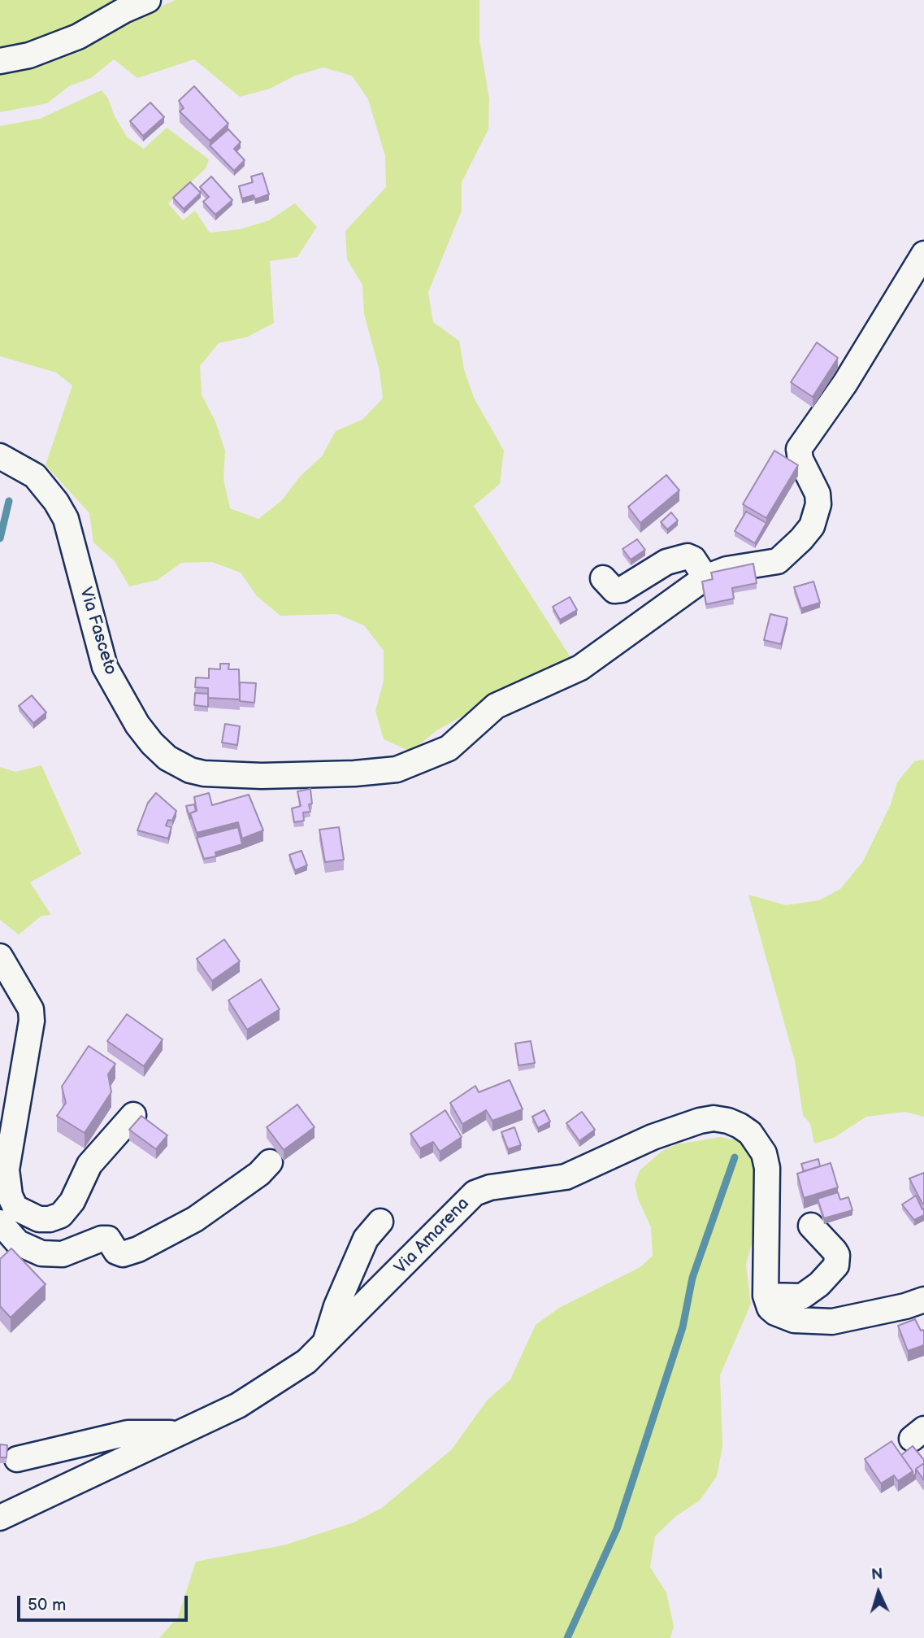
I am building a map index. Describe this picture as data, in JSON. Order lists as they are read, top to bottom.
{
  "streets": {
    "street": ["Via Fasceto", "Via Amarena"]
  },
  "scale_bar": "50 m",
  "north": "top"
}
